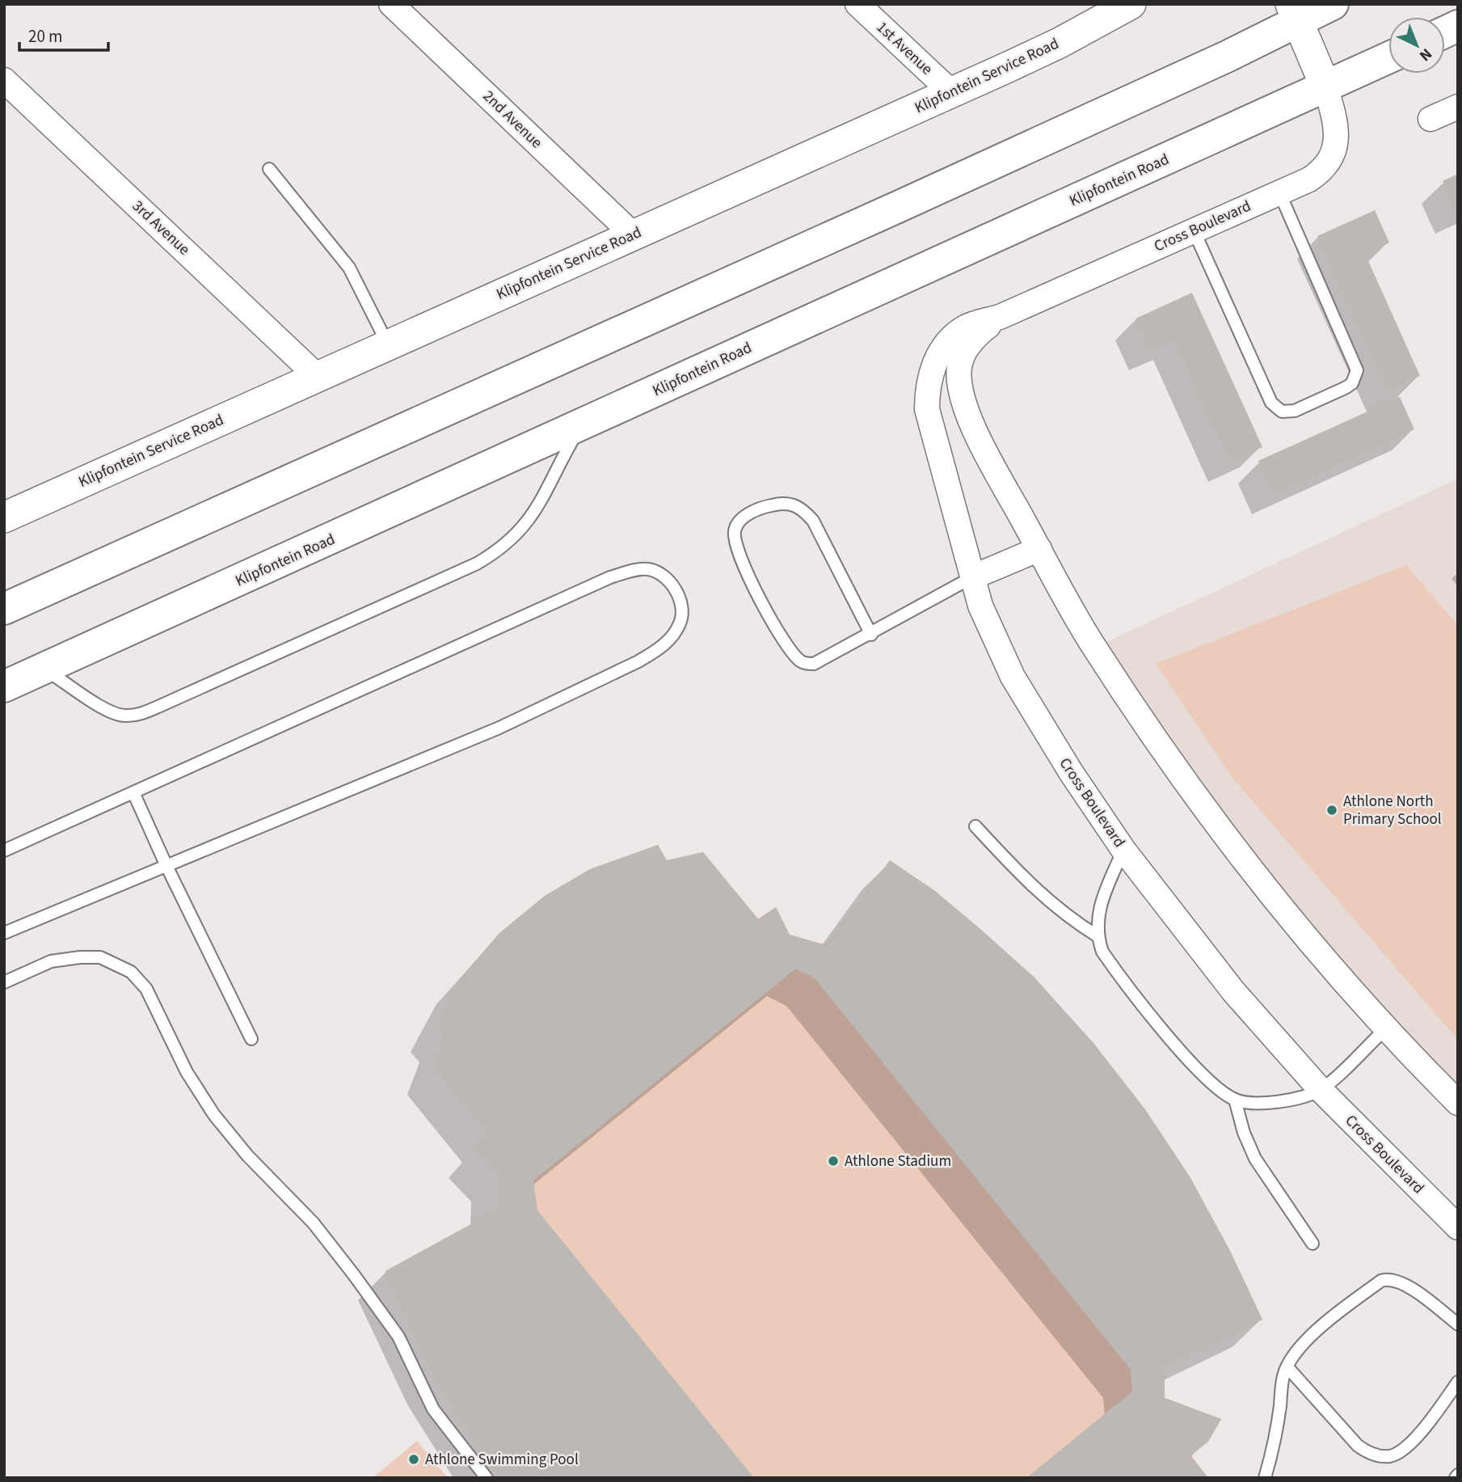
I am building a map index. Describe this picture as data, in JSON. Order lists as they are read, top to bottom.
{
  "streets": {
    "main road": ["Klipfontein Road"],
    "street": [
      "1st Avenue",
      "Klipfontein Service Road",
      "2nd Avenue",
      "Cross Boulevard",
      "3rd Avenue"
    ]
  },
  "crossings": [
    ["1st Avenue", "Klipfontein Service Road"],
    ["Klipfontein Service Road", "2nd Avenue"],
    ["Klipfontein Service Road", "3rd Avenue"],
    ["Klipfontein Road", "Cross Boulevard"]
  ],
  "places": ["Athlone North Primary School", "Athlone Stadium", "Athlone Swimming Pool"],
  "scale_bar": "20 m",
  "north": "bottom right"
}
